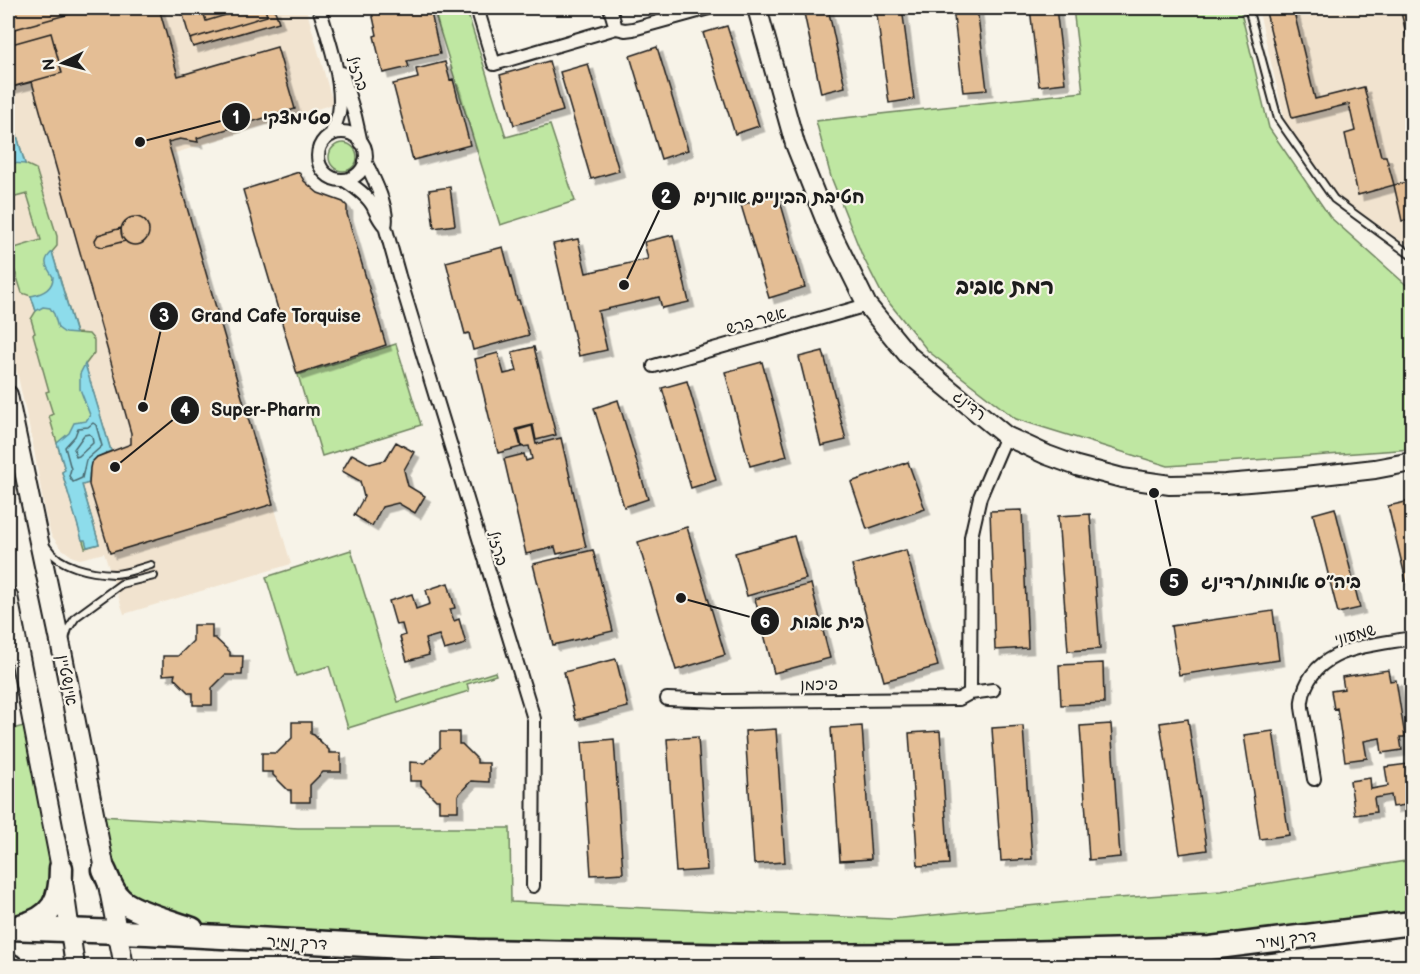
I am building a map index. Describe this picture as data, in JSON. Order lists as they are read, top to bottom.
{
  "streets": {
    "highway": ["דרך נמיר"],
    "street": [
      "ברזיל",
      "אשר ברש",
      "רדינג",
      "שמעוני",
      "אינשטיין",
      "פיכמן"
    ]
  },
  "crossings": [
    ["אשר ברש", "רדינג"],
    ["אינשטיין", "דרך נמיר"]
  ],
  "districts": ["רמת אביב"],
  "places": [
    "סטימצקי",
    "חטיבת הביניים אורנים",
    "Grand Cafe Torquise",
    "Super-Pharm",
    "ביה״ס אלומות/רדינג",
    "בית אבות"
  ],
  "north": "left"
}
